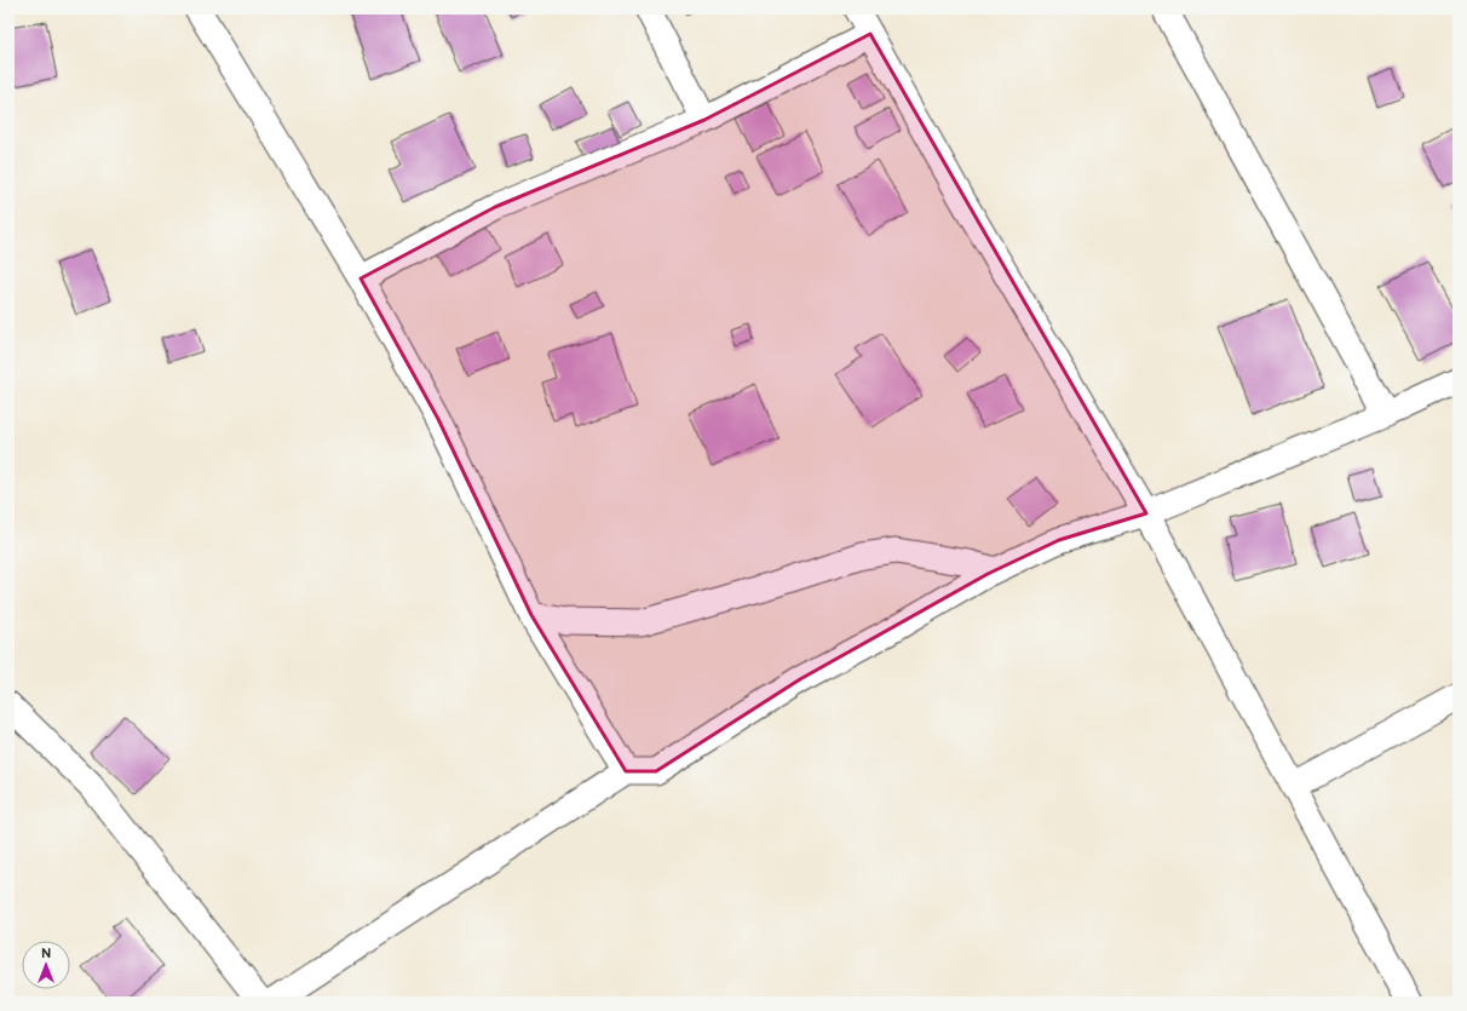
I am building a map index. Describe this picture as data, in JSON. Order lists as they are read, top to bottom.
{
  "north": "top"
}
